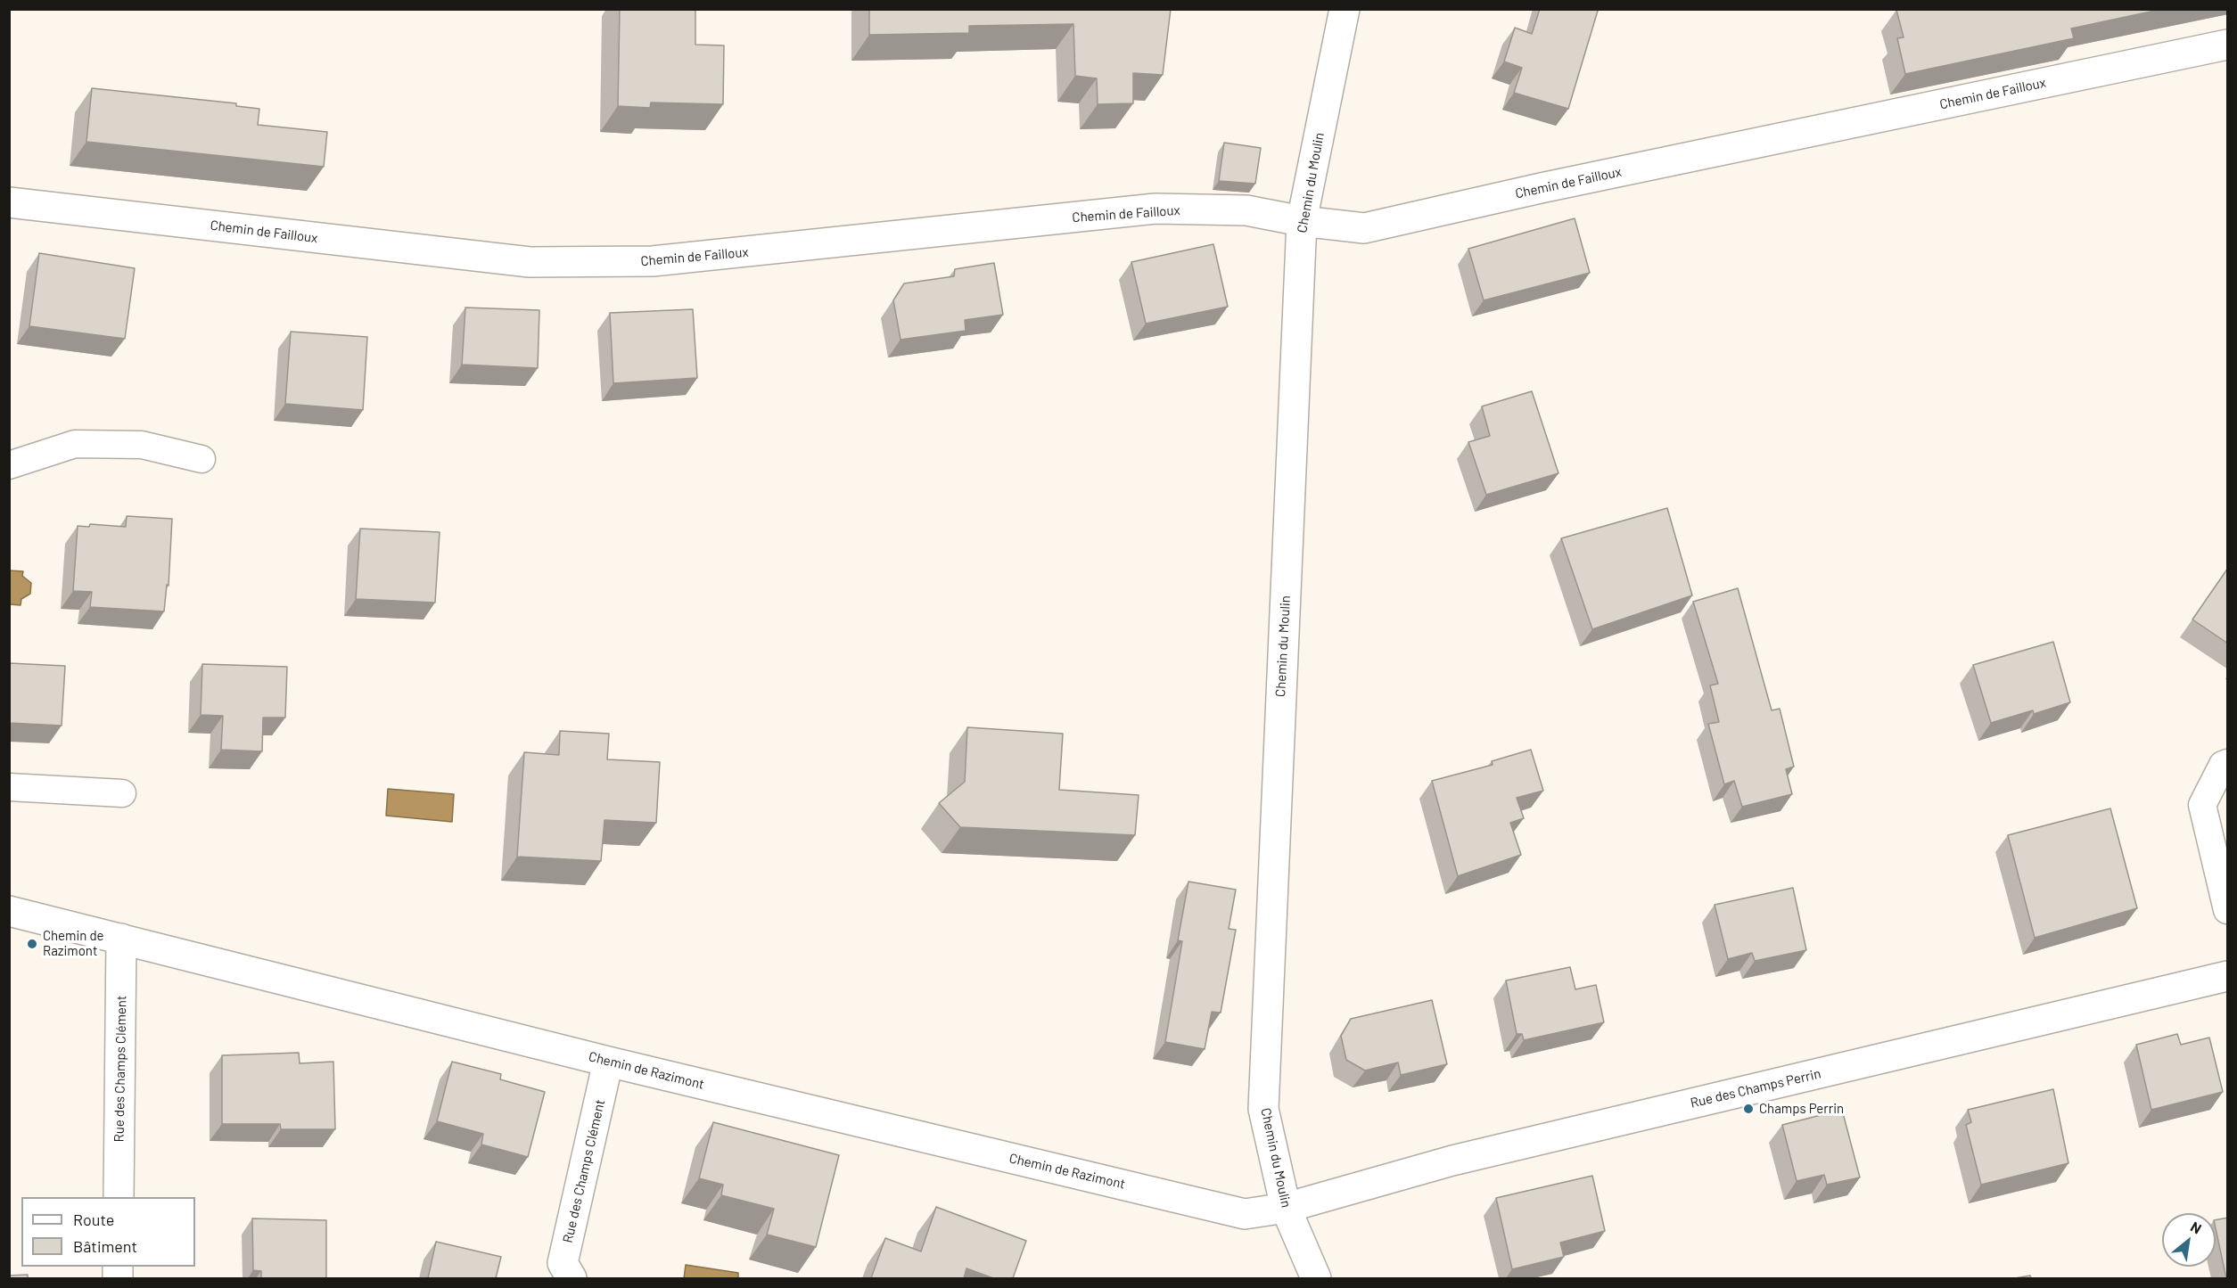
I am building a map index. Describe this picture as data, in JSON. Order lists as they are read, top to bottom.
{
  "streets": {
    "street": [
      "Chemin de Failloux",
      "Chemin du Moulin",
      "Rue des Champs Clément",
      "Chemin de Razimont",
      "Rue des Champs Perrin"
    ]
  },
  "crossings": [
    ["Chemin de Failloux", "Chemin du Moulin"],
    ["Chemin du Moulin", "Chemin de Razimont"],
    ["Chemin du Moulin", "Rue des Champs Perrin"],
    ["Rue des Champs Clément", "Chemin de Razimont"],
    ["Chemin de Razimont", "Rue des Champs Perrin"]
  ],
  "places": ["Chemin de Razimont", "Champs Perrin"],
  "legend": ["Route", "Bâtiment"],
  "north": "top right"
}
